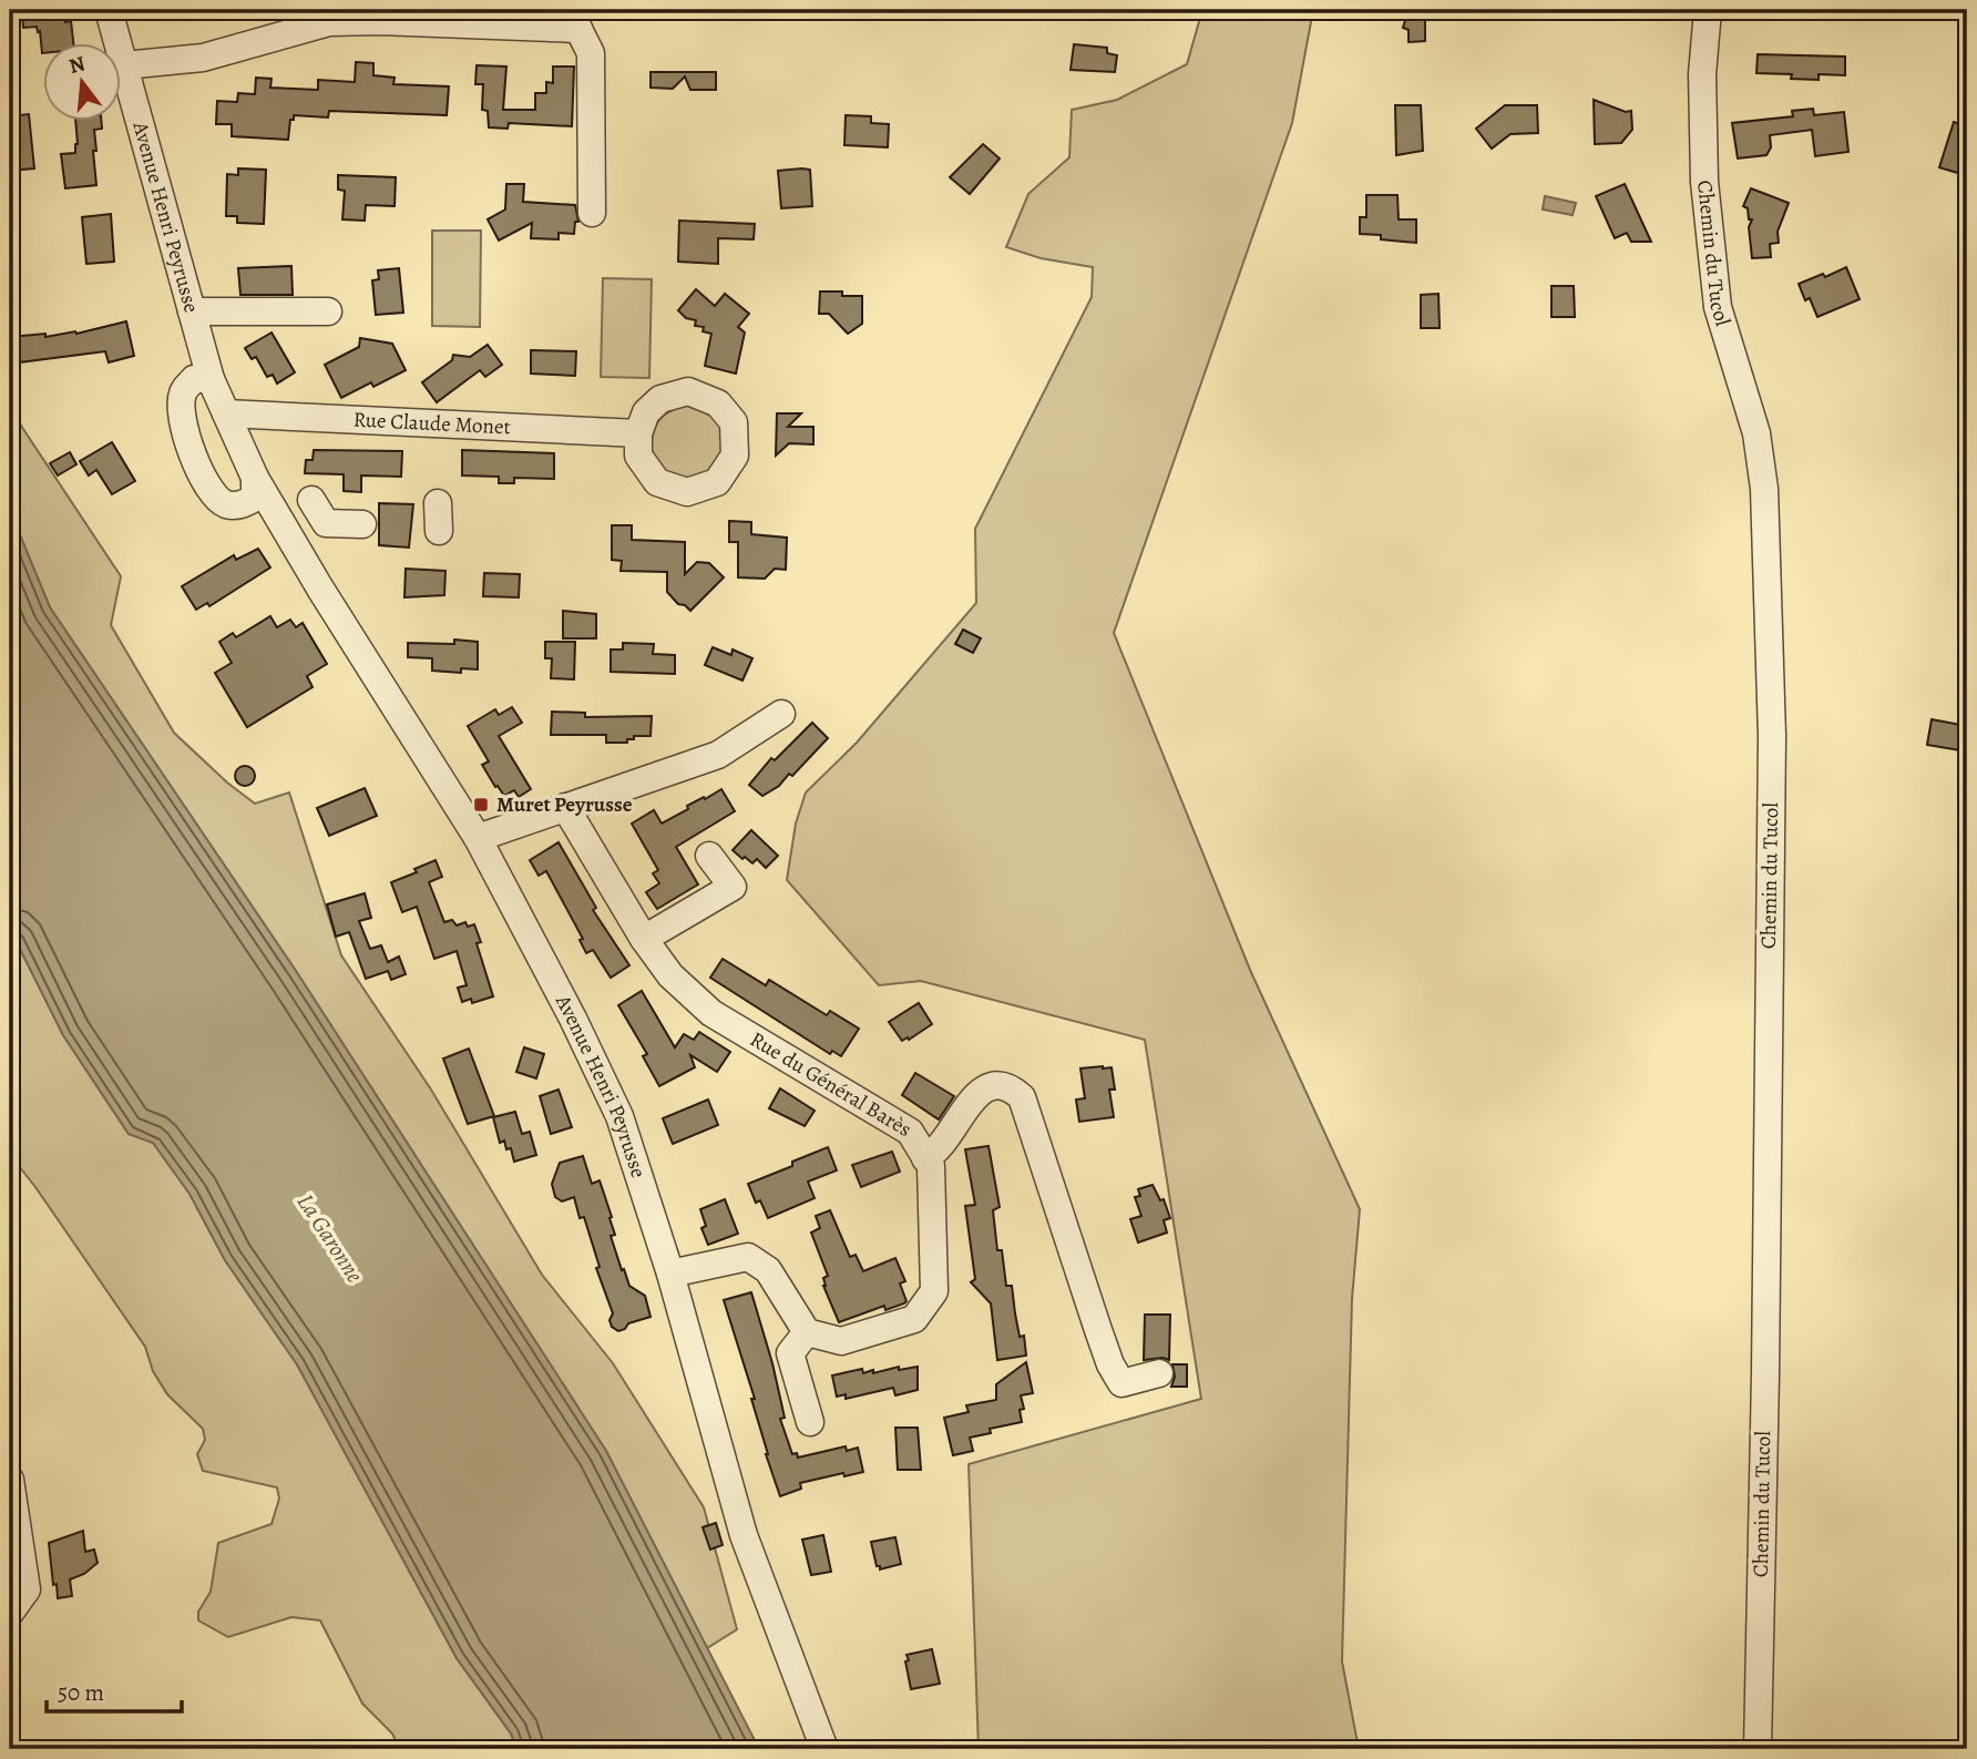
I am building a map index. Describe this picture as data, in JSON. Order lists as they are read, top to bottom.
{
  "streets": {
    "street": [
      "Avenue Henri Peyrusse",
      "Chemin du Tucol",
      "Rue Claude Monet",
      "Rue du Général Barès"
    ]
  },
  "crossings": [
    ["Avenue Henri Peyrusse", "Rue Claude Monet"]
  ],
  "water": ["La Garonne"],
  "places": {
    "transit": ["Muret Peyrusse"]
  },
  "scale_bar": "50 m",
  "north": "top"
}
